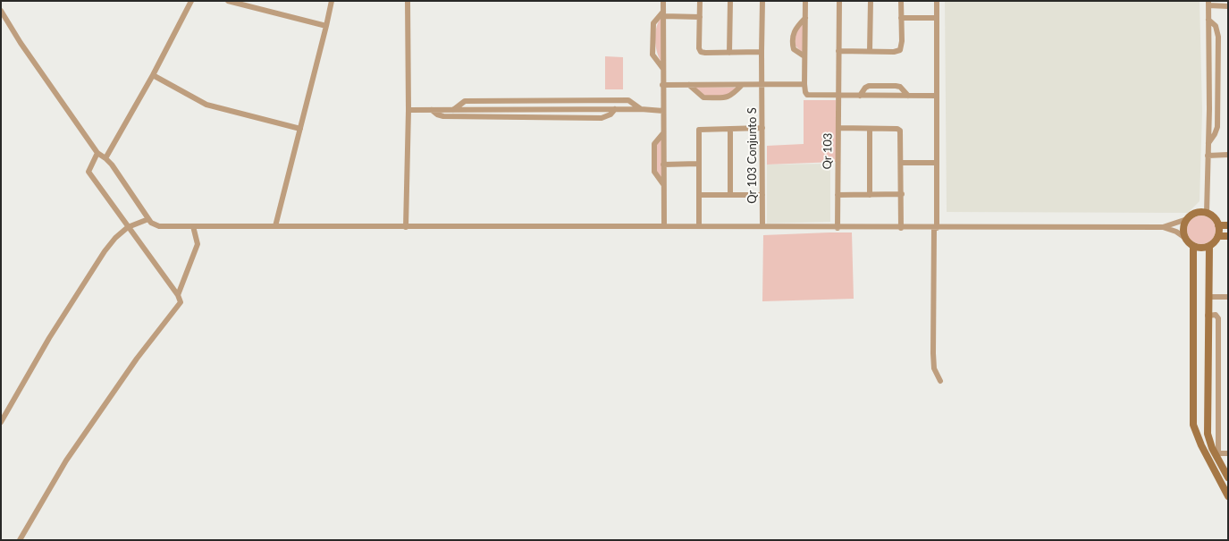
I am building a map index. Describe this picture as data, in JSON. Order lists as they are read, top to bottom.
{
  "streets": {
    "street": ["Qr 103", "Qr 103 Conjunto S"]
  }
}
